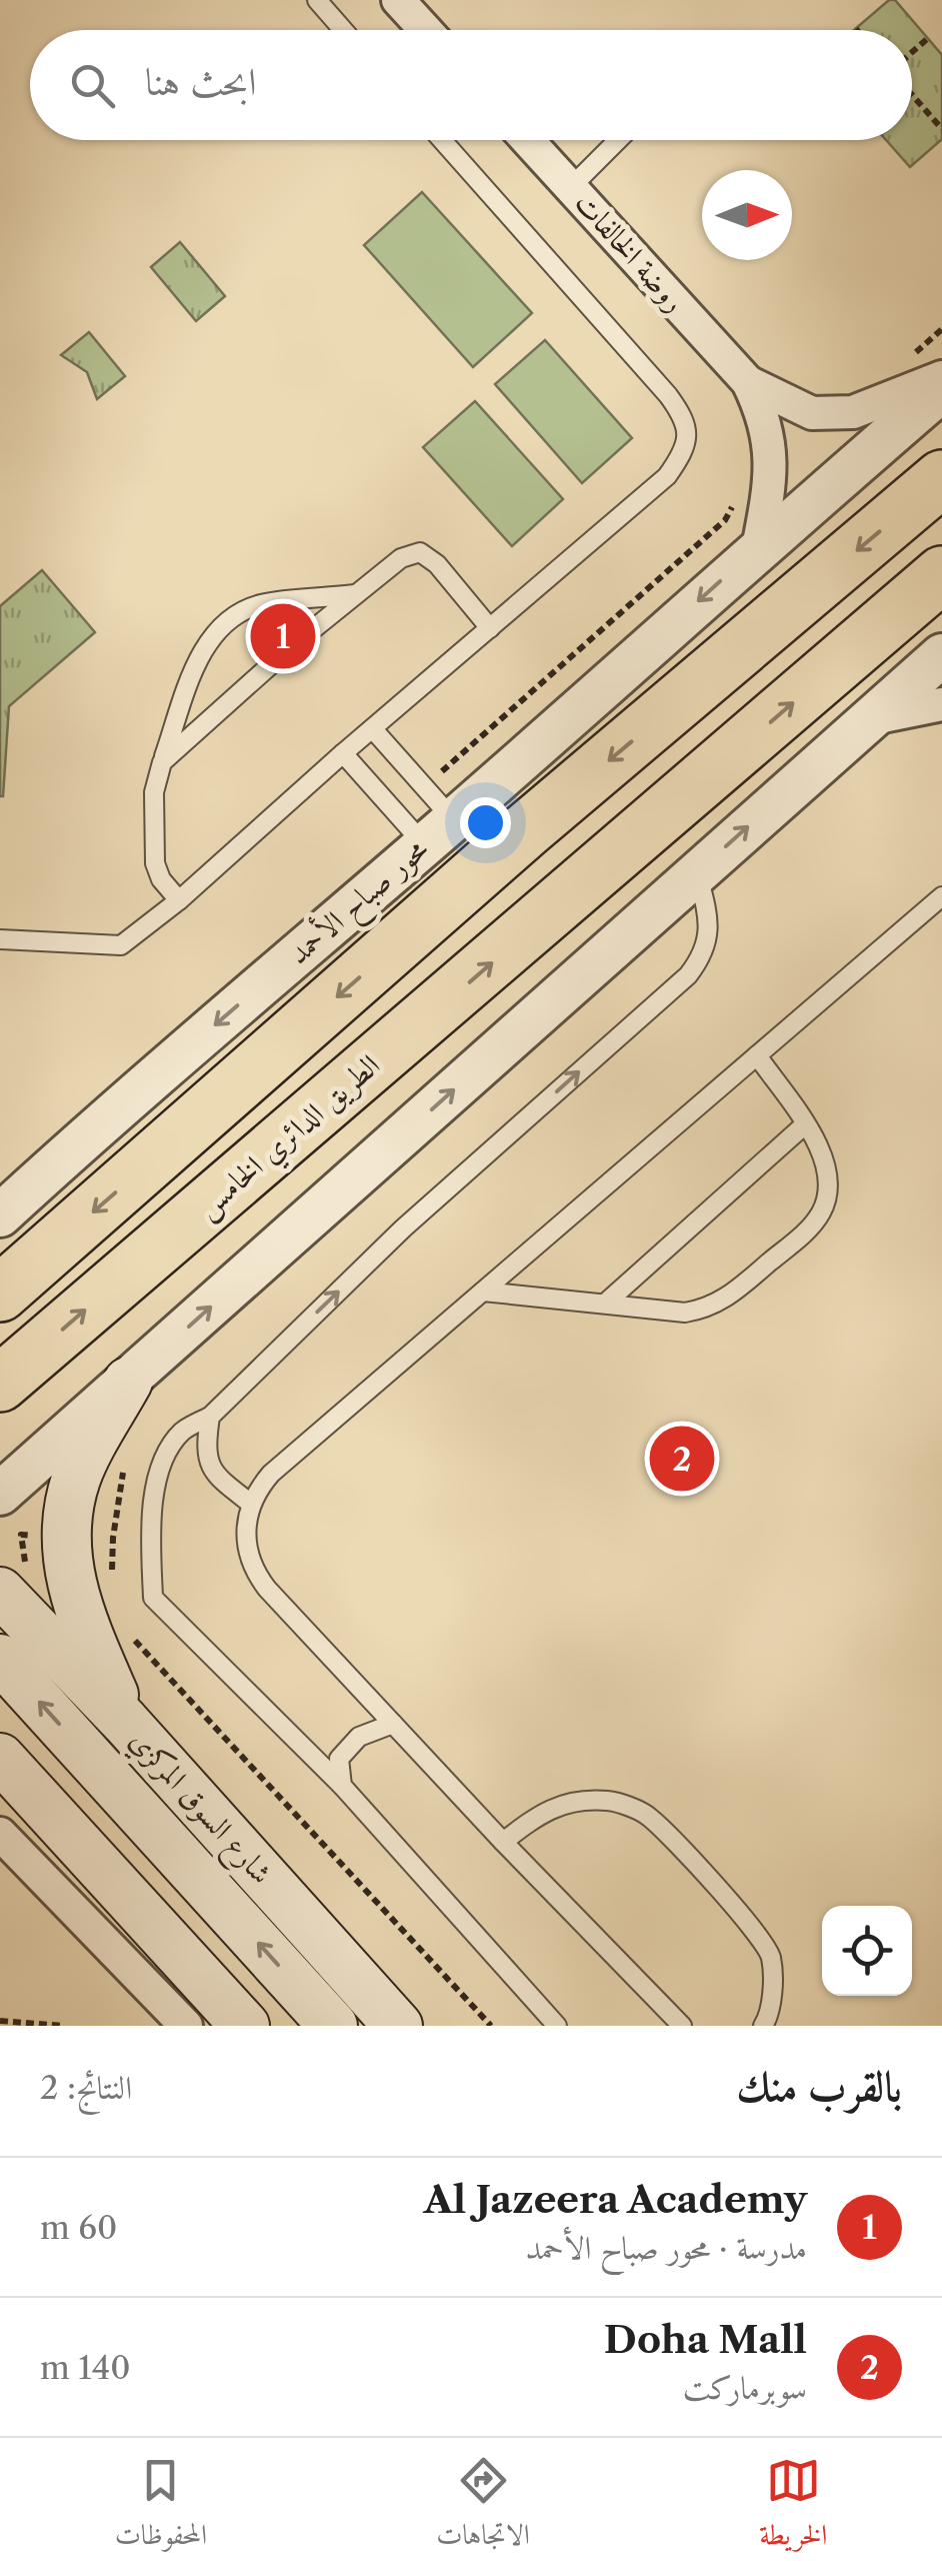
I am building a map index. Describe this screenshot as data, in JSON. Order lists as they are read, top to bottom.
{
  "streets": {
    "highway": ["الطريق الدائري الخامس"],
    "main road": ["شارع السوق المركزي"],
    "street": ["روضة الخالفات", "محور صباح الأحمد"]
  },
  "crossings": [
    ["روضة الخالفات", "محور صباح الأحمد"]
  ],
  "north": "right",
  "page": {
    "search": "ابحث هنا",
    "pins": ["1", "2"],
    "heading": ["بالقرب منك", "النتائج: 2"],
    "list": [
      {
        "mark": "1",
        "name": "Al Jazeera Academy",
        "note": "مدرسة · محور صباح الأحمد",
        "value": "60 m"
      },
      {
        "mark": "2",
        "name": "Doha Mall",
        "note": "سوبرماركت",
        "value": "140 m"
      }
    ],
    "nav": ["الخريطة", "الاتجاهات", "المحفوظات"]
  }
}
